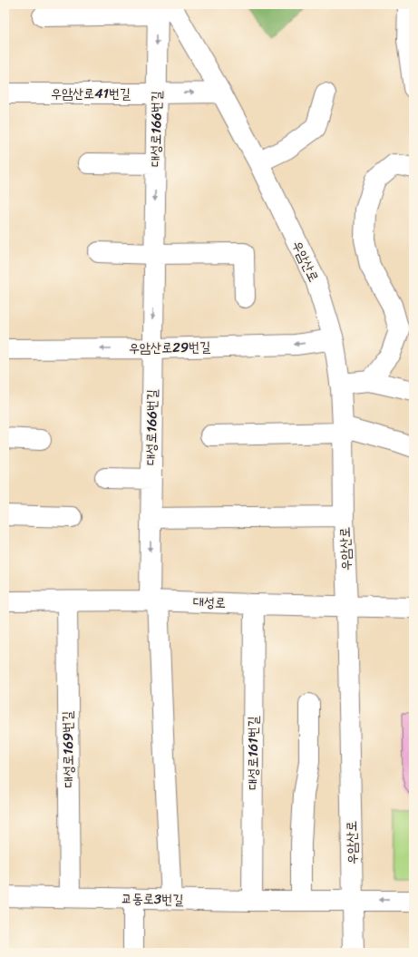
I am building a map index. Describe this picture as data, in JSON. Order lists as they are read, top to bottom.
{
  "streets": {
    "street": [
      "우암산로41번길",
      "대성로166번길",
      "우암산로",
      "우암산로29번길",
      "대성로",
      "대성로169번길",
      "대성로161번길",
      "교동로3번길"
    ]
  },
  "crossings": [
    ["우암산로41번길", "대성로166번길"],
    ["우암산로41번길", "우암산로"],
    ["대성로166번길", "우암산로"],
    ["대성로166번길", "우암산로29번길"],
    ["대성로166번길", "대성로"],
    ["대성로166번길", "교동로3번길"],
    ["우암산로", "우암산로29번길"],
    ["우암산로", "대성로"],
    ["우암산로", "교동로3번길"],
    ["대성로", "대성로169번길"],
    ["대성로", "대성로161번길"],
    ["대성로169번길", "교동로3번길"],
    ["대성로161번길", "교동로3번길"]
  ],
  "one_way": ["대성로166번길"]
}
